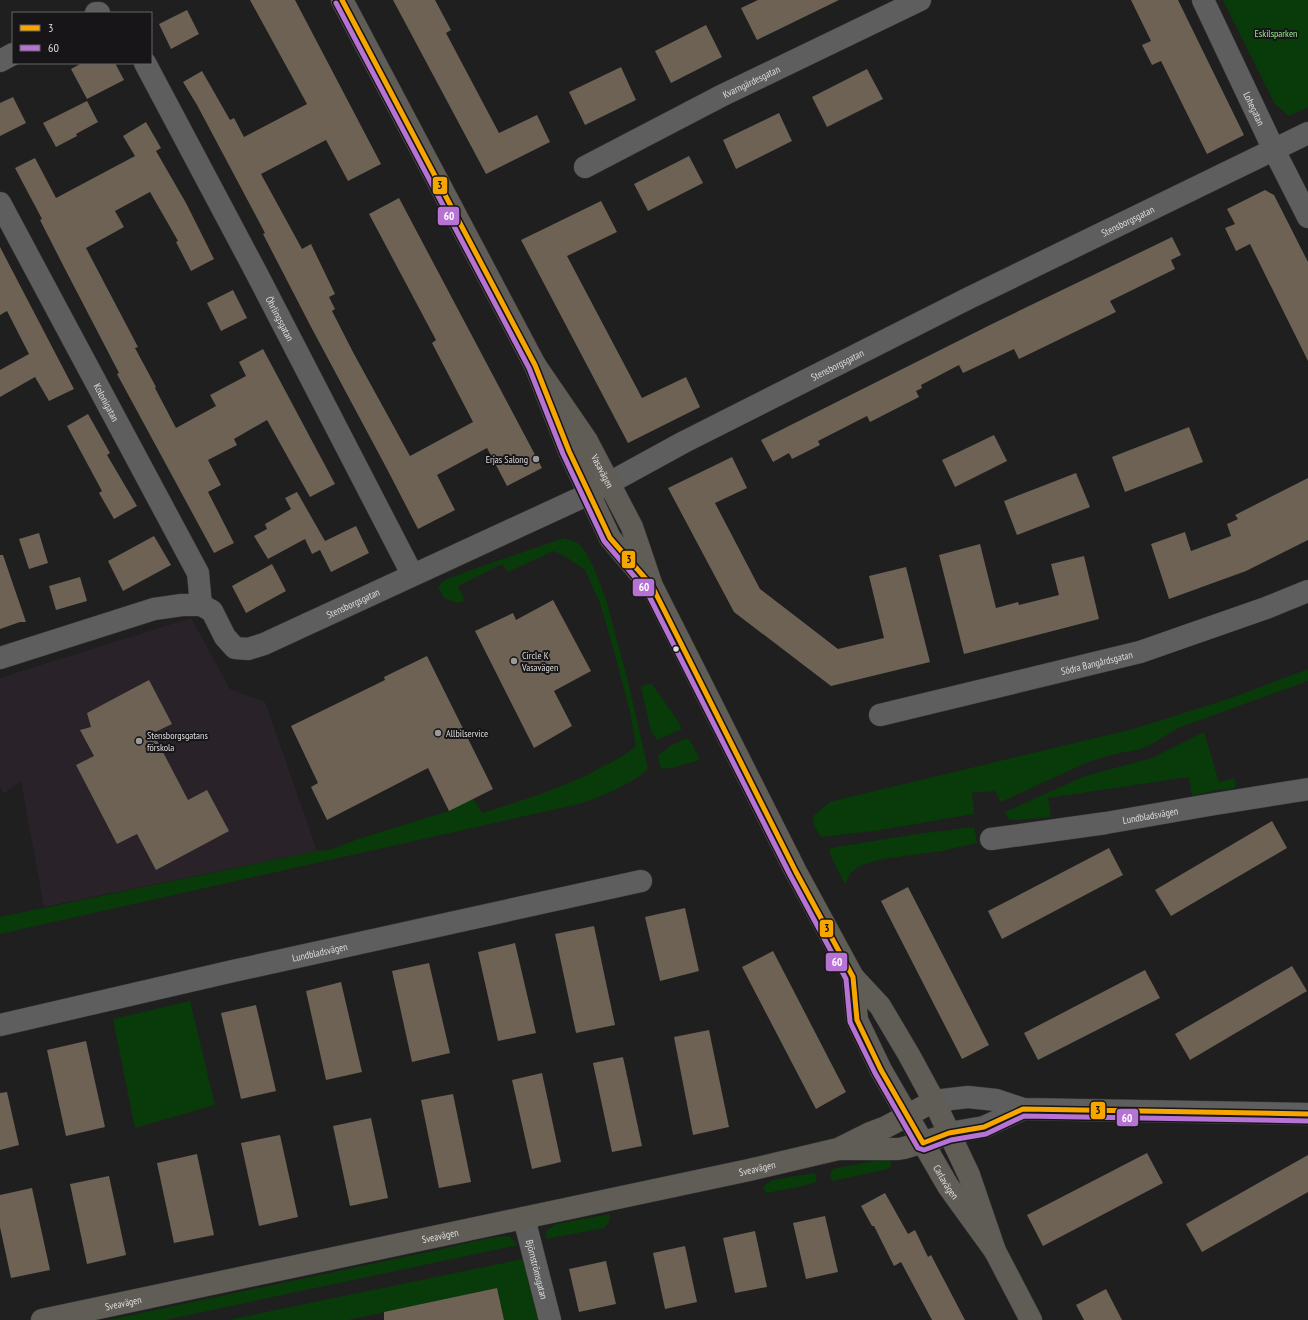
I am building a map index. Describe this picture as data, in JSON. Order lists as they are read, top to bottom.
{
  "streets": {
    "main road": ["Vasavägen", "Sveavägen", "Carlavägen"],
    "street": [
      "Kvarngärdesgatan",
      "Lohegatan",
      "Stensborgsgatan",
      "Öhrlingsgatan",
      "Kolonigatan",
      "Södra Bangårdsgatan",
      "Lundbladsvägen",
      "Björnströmsgatan"
    ]
  },
  "crossings": [
    ["Lohegatan", "Stensborgsgatan"],
    ["Stensborgsgatan", "Öhrlingsgatan"],
    ["Stensborgsgatan", "Kolonigatan"],
    ["Stensborgsgatan", "Vasavägen"],
    ["Vasavägen", "Carlavägen"],
    ["Sveavägen", "Carlavägen"],
    ["Sveavägen", "Björnströmsgatan"]
  ],
  "parks": ["Eskilsparken"],
  "places": [
    "Erjas Salong",
    "Circle K Vasavägen",
    "Allbilservice",
    "Stensborgsgatans förskola"
  ],
  "lines": ["transit line 3", "transit line 60"],
  "legend": ["3", "60"]
}
